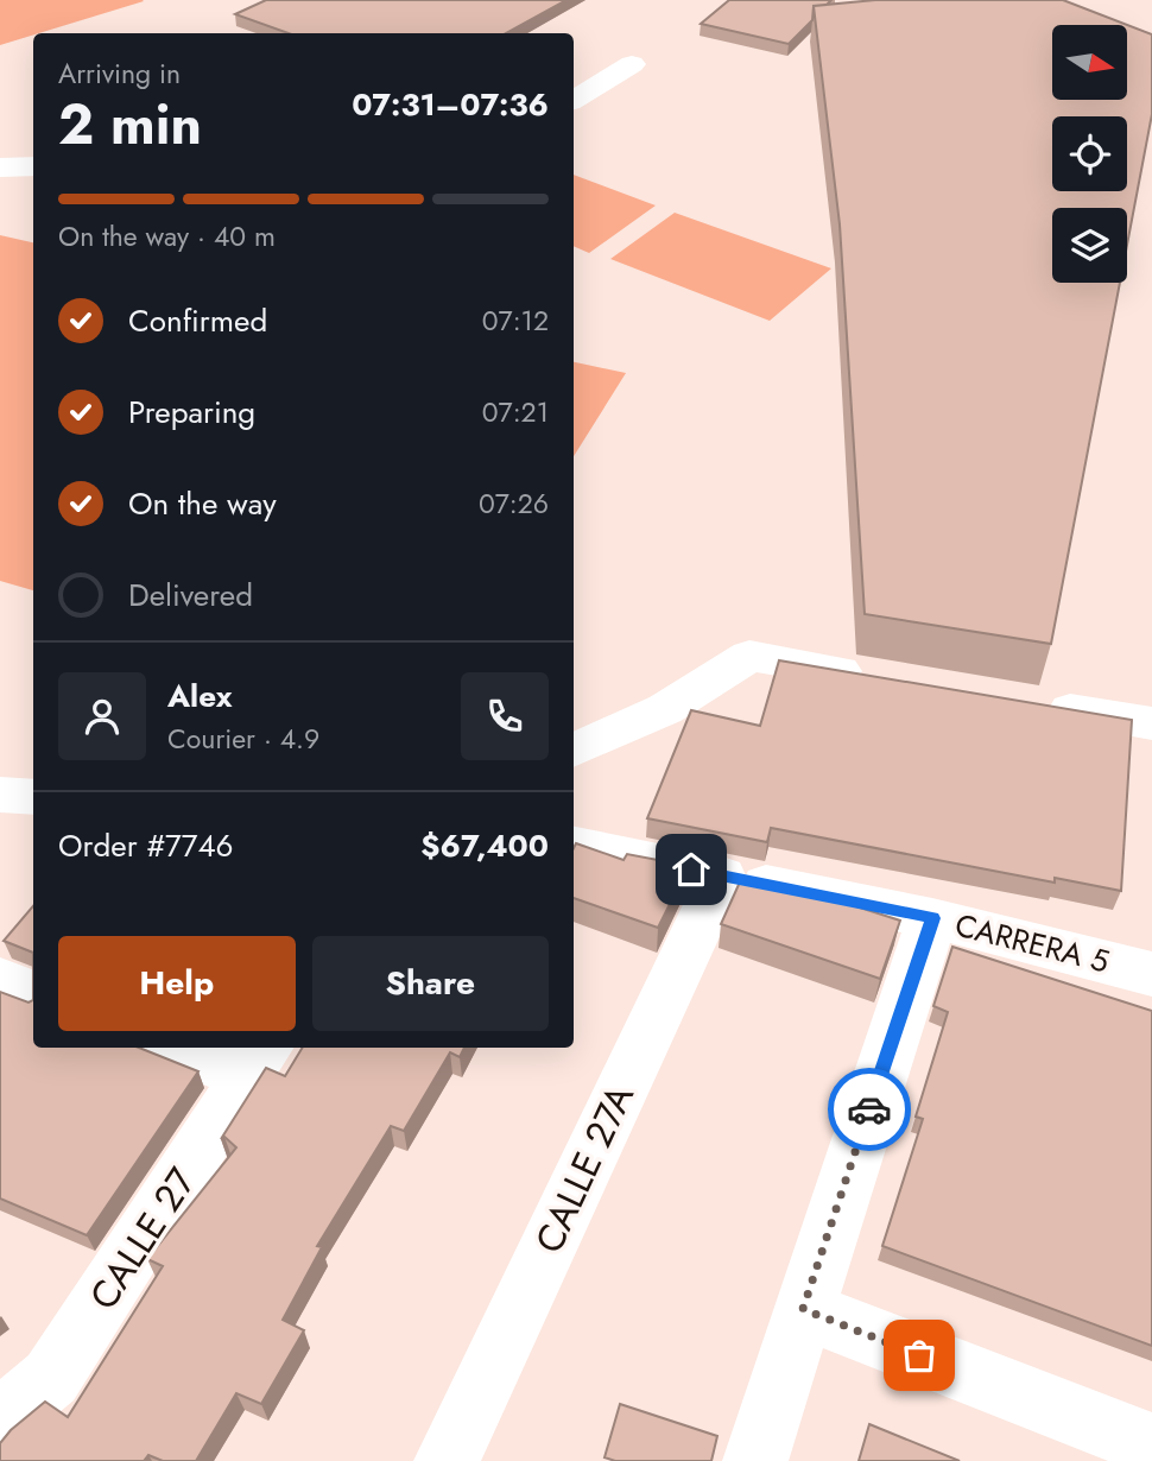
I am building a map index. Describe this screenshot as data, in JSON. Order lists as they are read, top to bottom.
{
  "streets": {
    "street": ["CARRERA 5", "CALLE 27A", "CALLE 27"]
  },
  "crossings": [
    ["CARRERA 5", "CALLE 27A"]
  ],
  "north": "right",
  "page": {
    "heading": ["2 min", "Arriving in", "07:31–07:36"],
    "panel": [
      "Alex",
      "Courier · 4.9",
      "Order #7746",
      "$67,400"
    ],
    "bar": "On the way · 40 m",
    "list": [
      ["Confirmed", "07:12"],
      ["Preparing", "07:21"],
      ["On the way", "07:26"],
      "Delivered"
    ],
    "buttons": ["Help", "Share"]
  }
}
